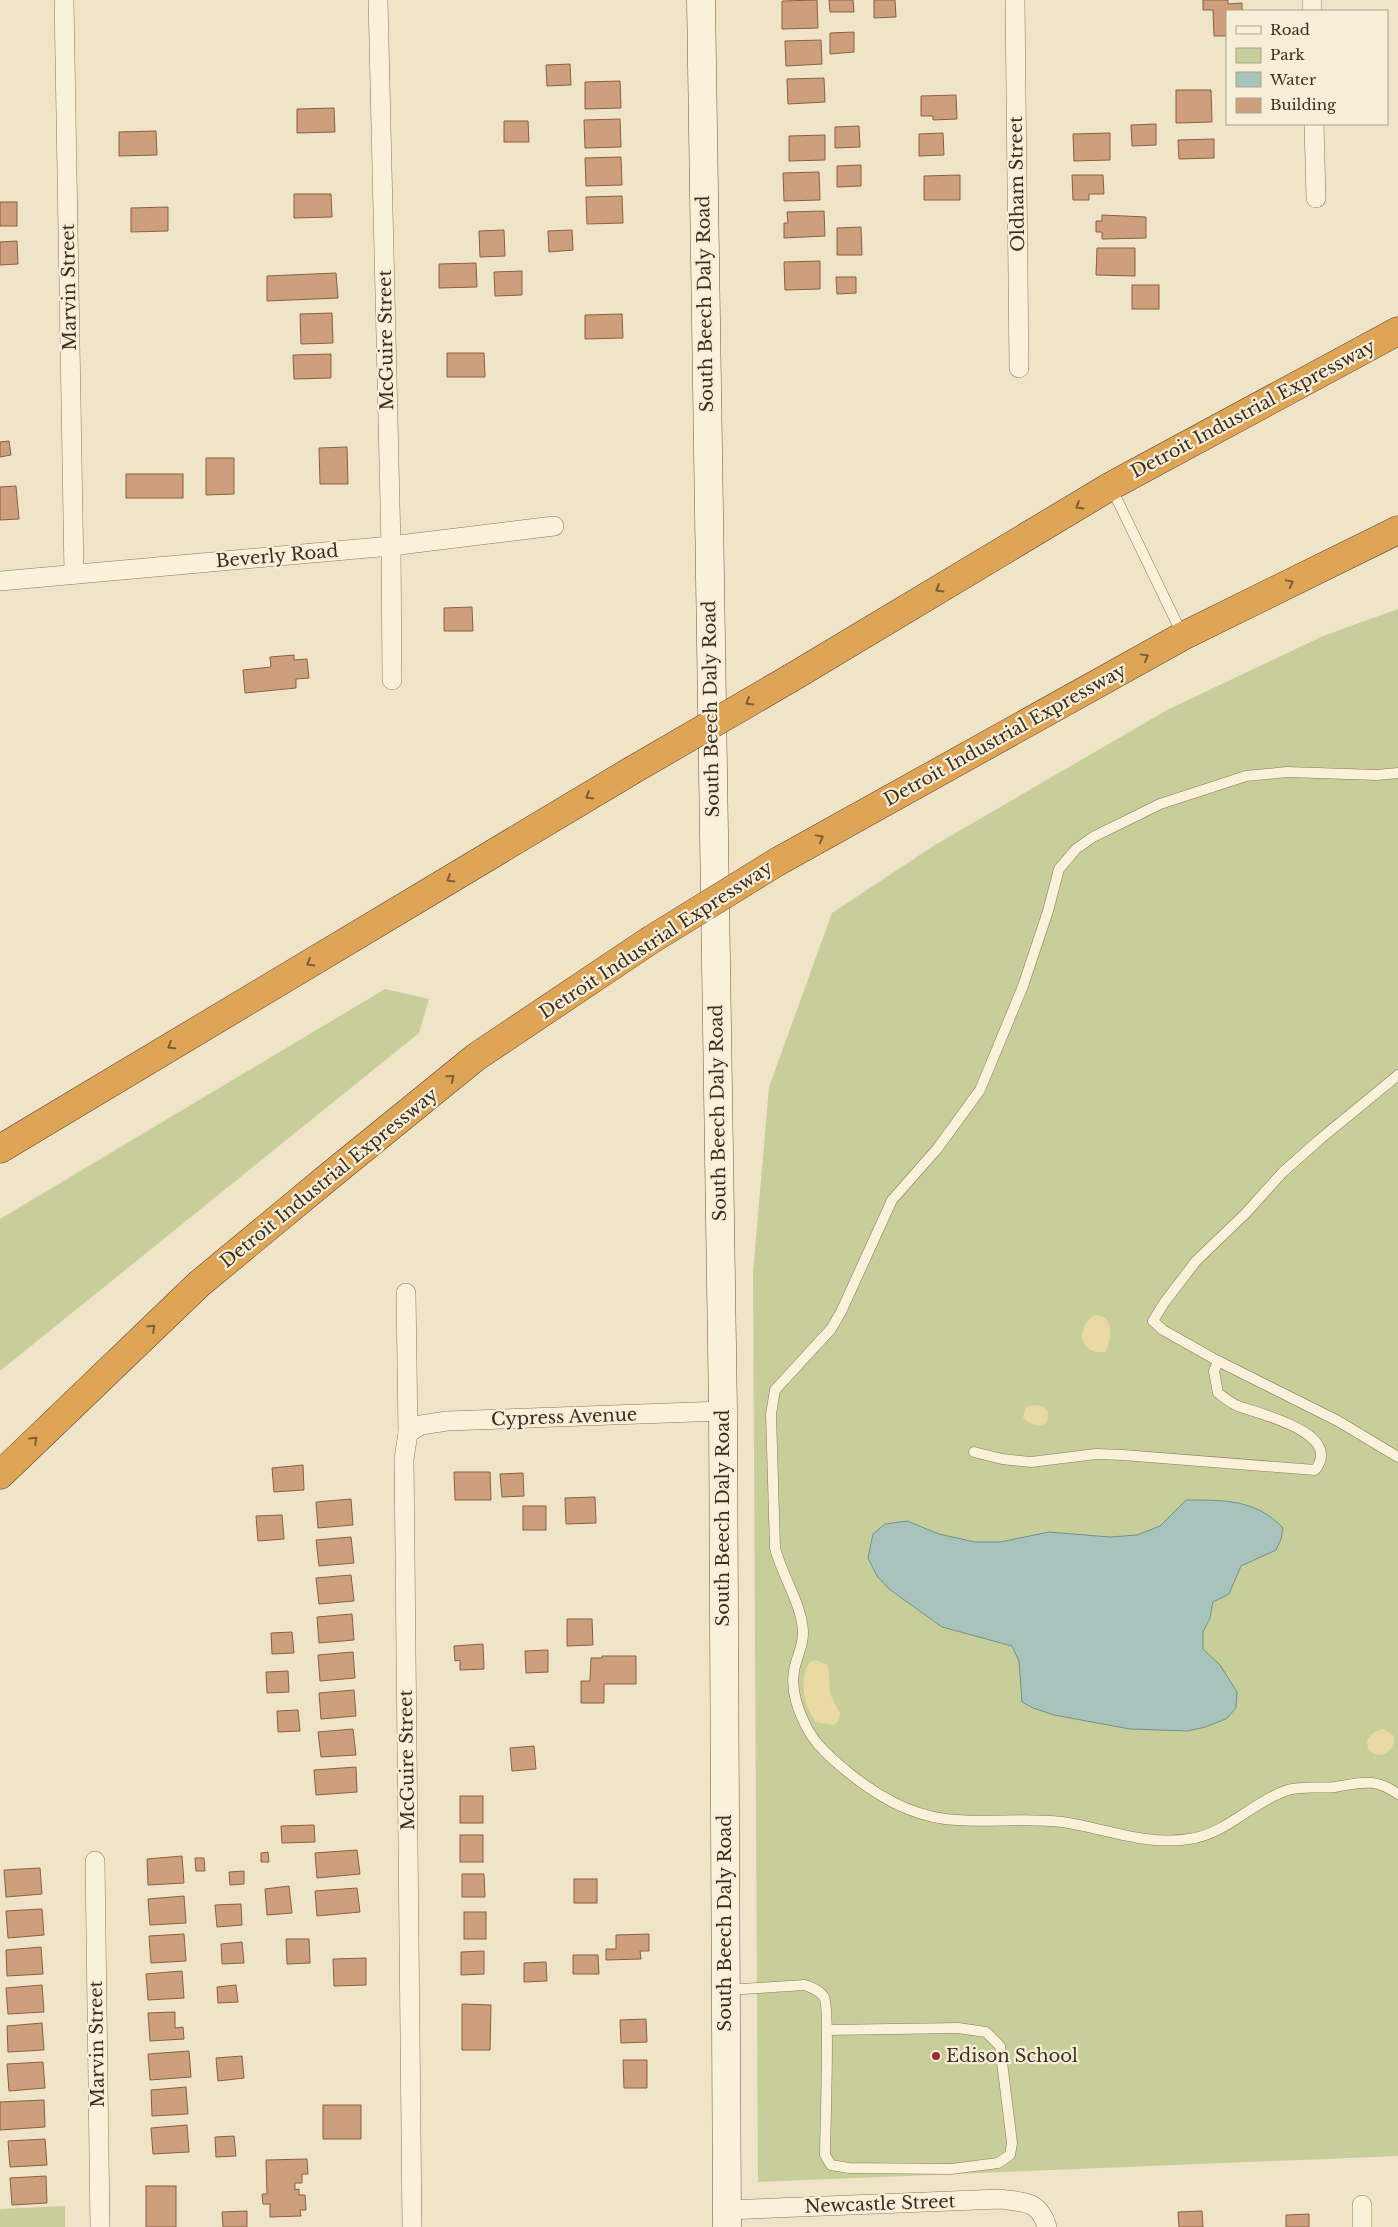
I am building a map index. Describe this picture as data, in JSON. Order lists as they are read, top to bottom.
{
  "streets": {
    "highway": ["Detroit Industrial Expressway"],
    "street": [
      "Oldham Street",
      "Marvin Street",
      "South Beech Daly Road",
      "McGuire Street",
      "Beverly Road",
      "Cypress Avenue",
      "Newcastle Street"
    ]
  },
  "crossings": [
    ["Marvin Street", "Beverly Road"],
    ["South Beech Daly Road", "Cypress Avenue"],
    ["South Beech Daly Road", "Newcastle Street"],
    ["McGuire Street", "Beverly Road"],
    ["McGuire Street", "Cypress Avenue"]
  ],
  "places": ["Edison School"],
  "legend": [
    "Road",
    "Park",
    "Water",
    "Building"
  ]
}
